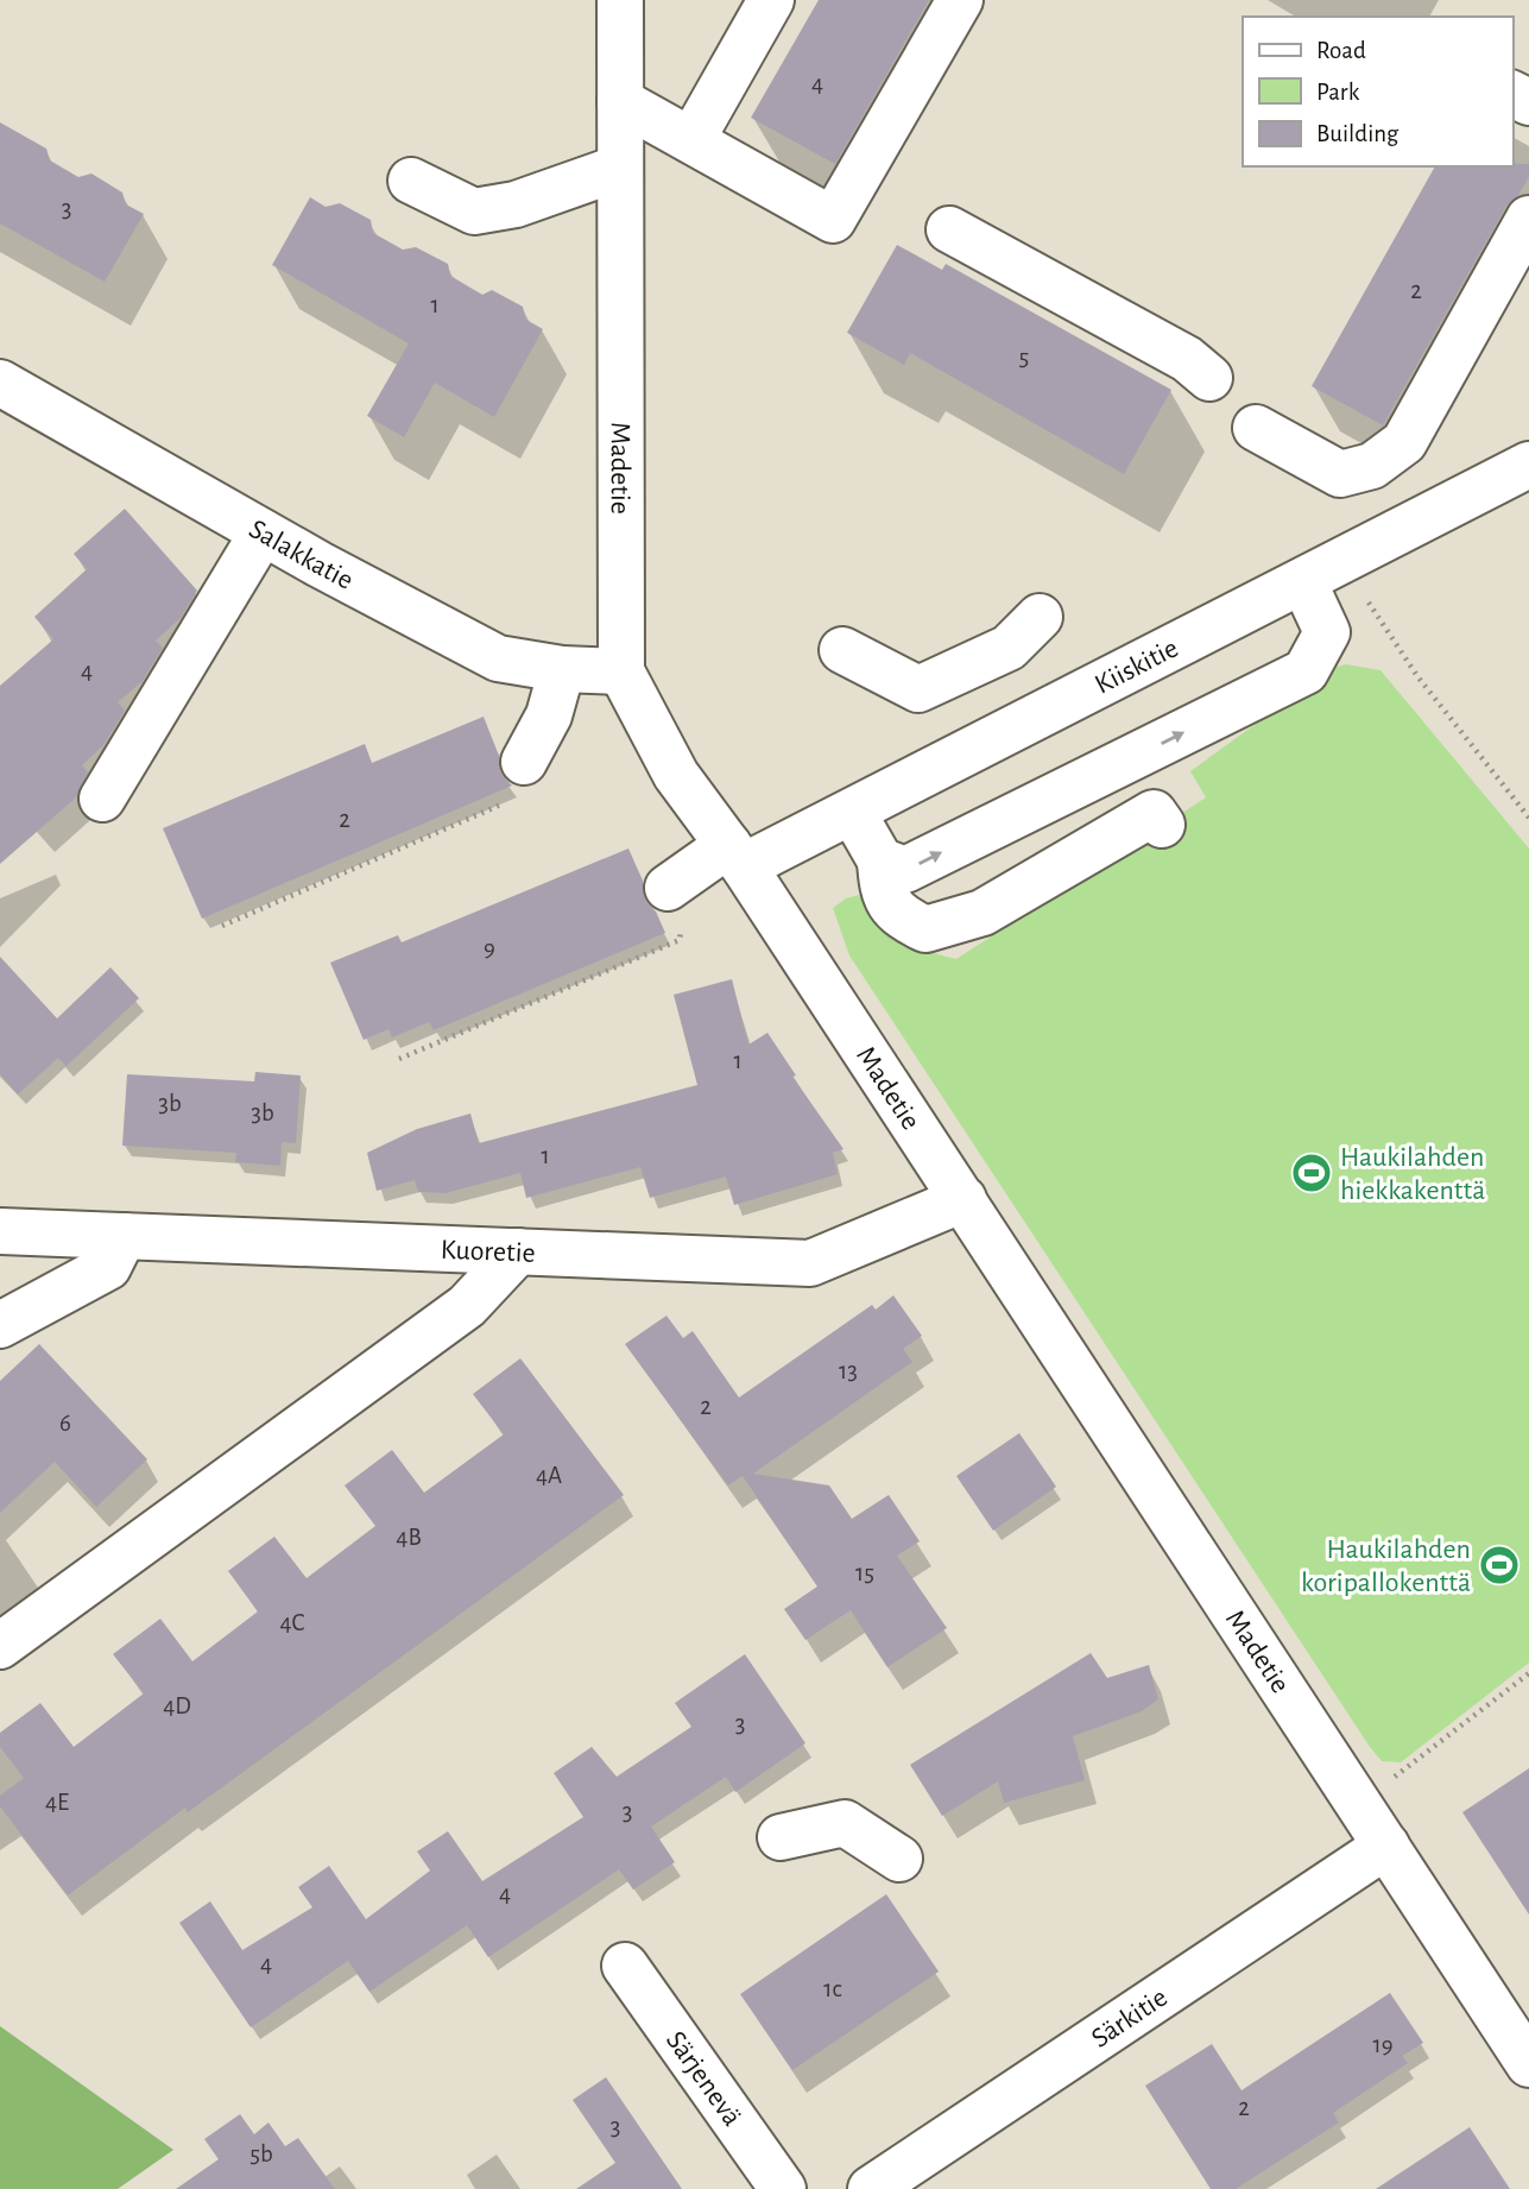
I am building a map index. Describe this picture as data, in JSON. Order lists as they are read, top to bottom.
{
  "streets": {
    "street": [
      "Madetie",
      "Salakkatie",
      "Kiiskitie",
      "Kuoretie",
      "Särkitie",
      "Särjenevä"
    ]
  },
  "crossings": [
    ["Madetie", "Salakkatie"],
    ["Madetie", "Kiiskitie"],
    ["Madetie", "Kuoretie"],
    ["Madetie", "Särkitie"]
  ],
  "places": {
    "sports": ["Haukilahden hiekkakenttä", "Haukilahden koripallokenttä"]
  },
  "house_numbers": [
    "4",
    "3",
    "2",
    "1",
    "5",
    "4",
    "2",
    "9",
    "1",
    "3b",
    "3b",
    "1",
    "13",
    "2",
    "6",
    "4A",
    "4B",
    "15",
    "4C",
    "4D",
    "3",
    "4E",
    "3",
    "4",
    "4",
    "1c",
    "19",
    "2",
    "3",
    "5b"
  ],
  "legend": ["Road", "Park", "Building"]
}
